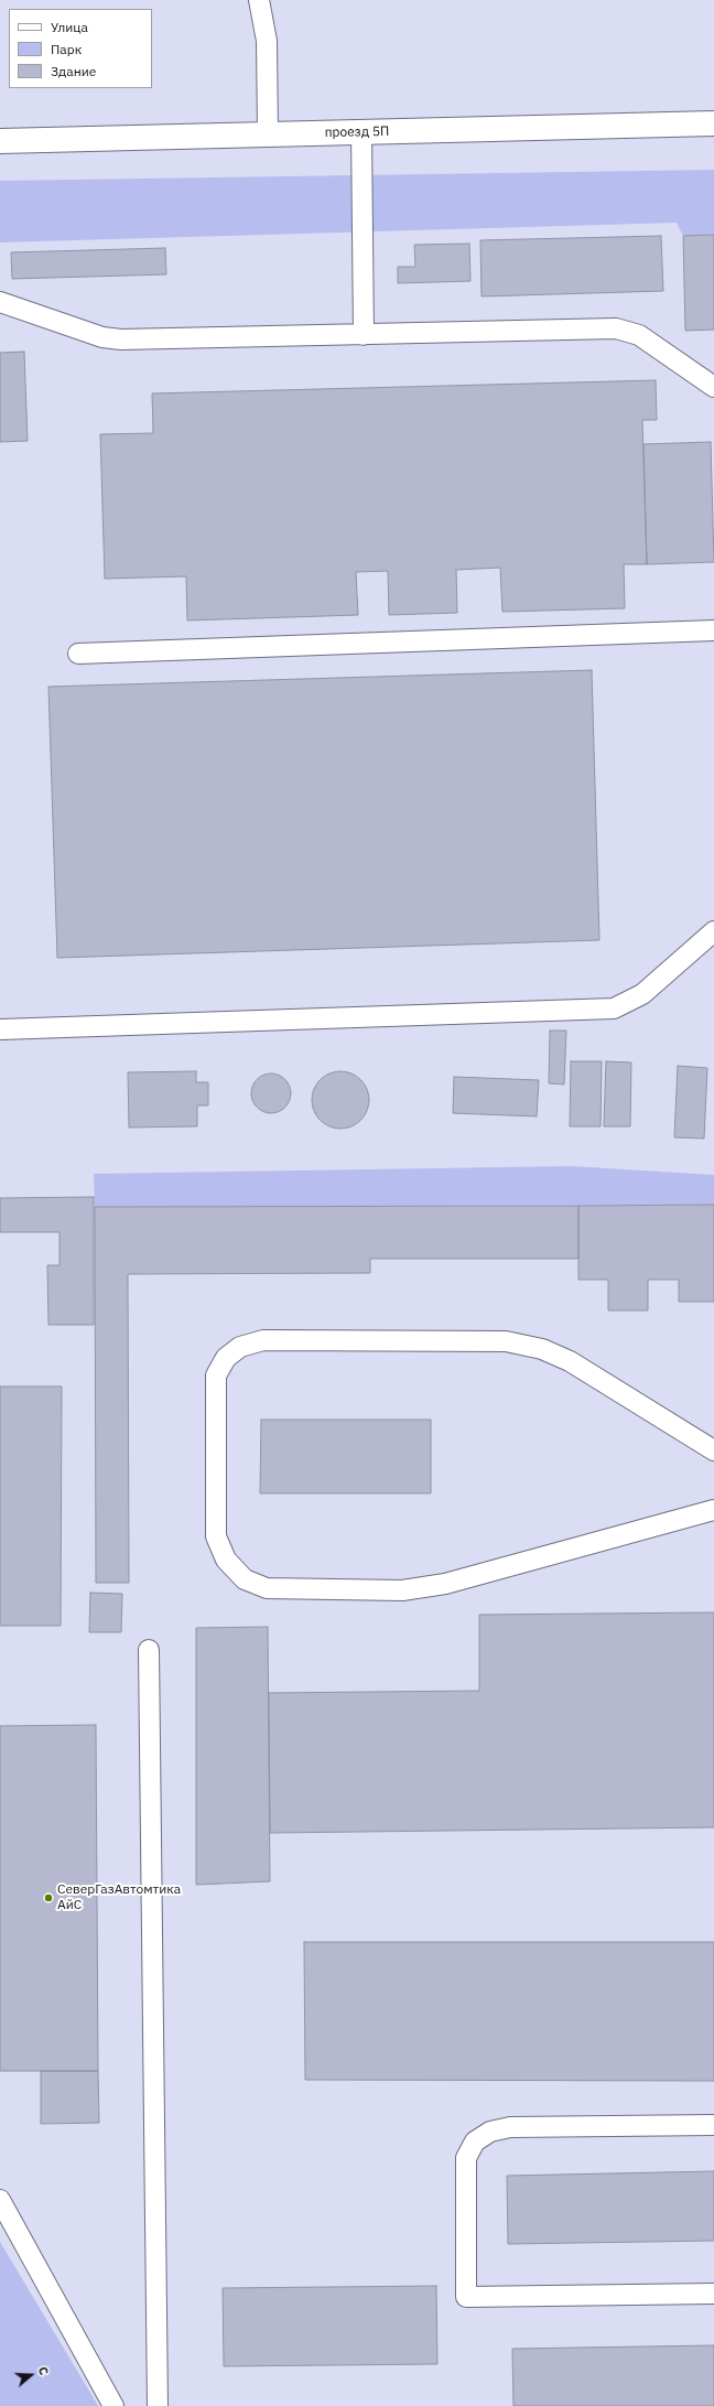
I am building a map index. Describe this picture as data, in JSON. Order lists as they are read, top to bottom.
{
  "streets": {
    "street": ["проезд 5П"]
  },
  "places": ["СеверГазАвтомтика АйС"],
  "legend": ["Улица", "Парк", "Здание"],
  "north": "right"
}
